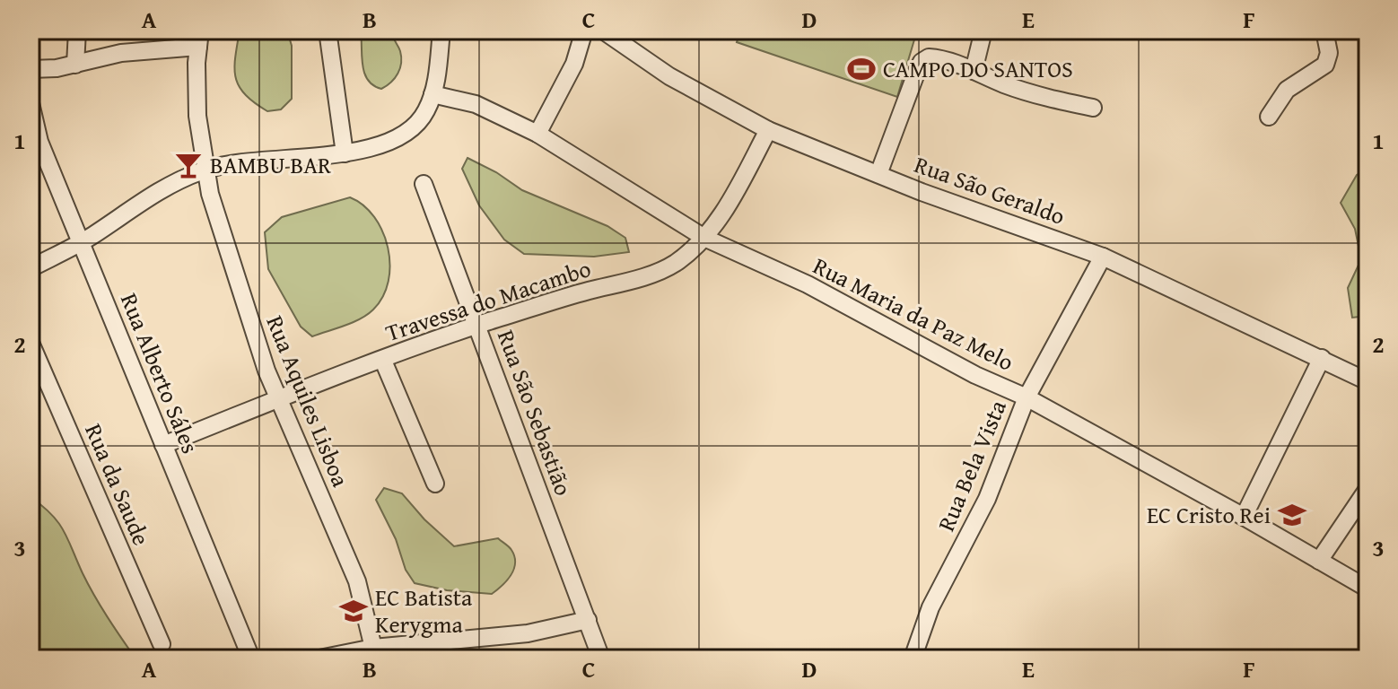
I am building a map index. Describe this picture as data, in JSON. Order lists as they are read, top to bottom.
{
  "streets": {
    "street": [
      "Rua São Geraldo",
      "Travessa do Macambo",
      "Rua Maria da Paz Melo",
      "Rua Alberto Sáles",
      "Rua Aquiles Lisboa",
      "Rua São Sebastião",
      "Rua Bela Vista",
      "Rua da Saude"
    ]
  },
  "crossings": [
    ["Rua São Geraldo", "Travessa do Macambo"],
    ["Rua São Geraldo", "Rua Bela Vista"],
    ["Travessa do Macambo", "Rua Maria da Paz Melo"],
    ["Travessa do Macambo", "Rua Alberto Sáles"],
    ["Travessa do Macambo", "Rua Aquiles Lisboa"],
    ["Travessa do Macambo", "Rua São Sebastião"],
    ["Rua Maria da Paz Melo", "Rua Bela Vista"]
  ],
  "places": {
    "sports": ["CAMPO DO SANTOS"],
    "bar": ["BAMBU BAR"],
    "school or university": ["EC Cristo Rei", "EC Batista Kerygma"]
  },
  "grid": {
    "columns": [
      "A",
      "B",
      "C",
      "D",
      "E",
      "F"
    ],
    "rows": ["1", "2", "3"]
  }
}
